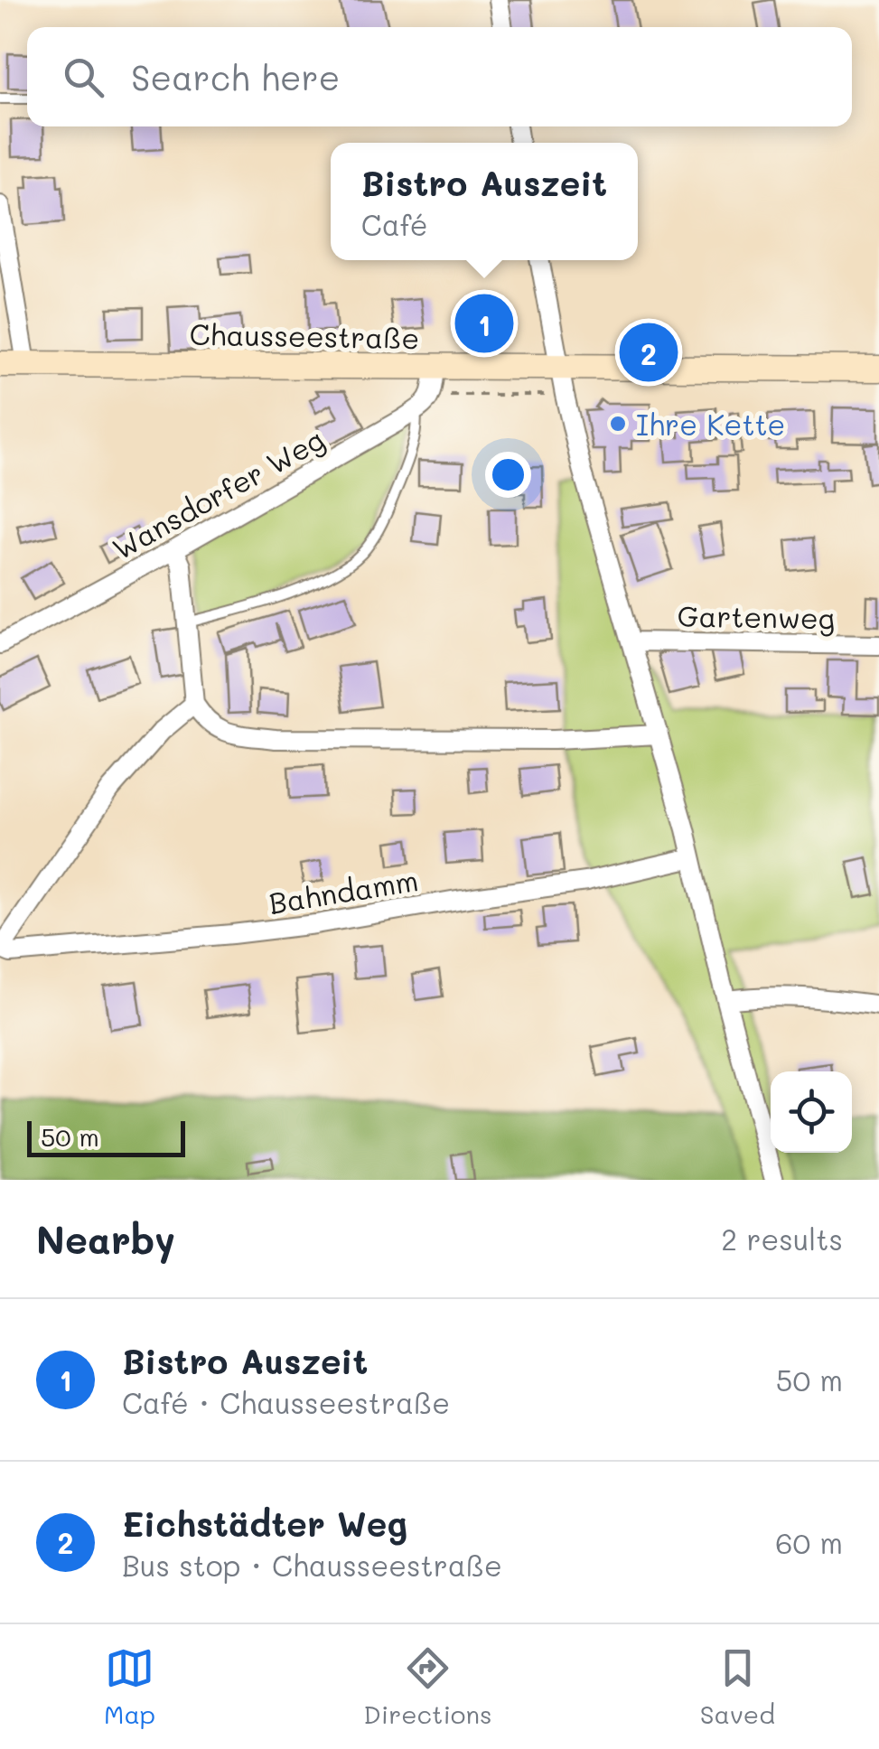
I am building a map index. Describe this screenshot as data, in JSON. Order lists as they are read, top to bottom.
{
  "streets": {
    "main road": ["Chausseestraße"],
    "street": ["Wansdorfer Weg", "Gartenweg", "Bahndamm"]
  },
  "places": ["Ihre Kette"],
  "scale_bar": "50 m",
  "page": {
    "search": "Search here",
    "popup": ["Bistro Auszeit", "Café"],
    "pins": ["1", "2"],
    "scale": "50 m",
    "heading": ["Nearby", "2 results"],
    "list": [
      {
        "mark": "1",
        "name": "Bistro Auszeit",
        "note": "Café · Chausseestraße",
        "value": "50 m"
      },
      {
        "mark": "2",
        "name": "Eichstädter Weg",
        "note": "Bus stop · Chausseestraße",
        "value": "60 m"
      }
    ],
    "nav": ["Map", "Directions", "Saved"]
  }
}
